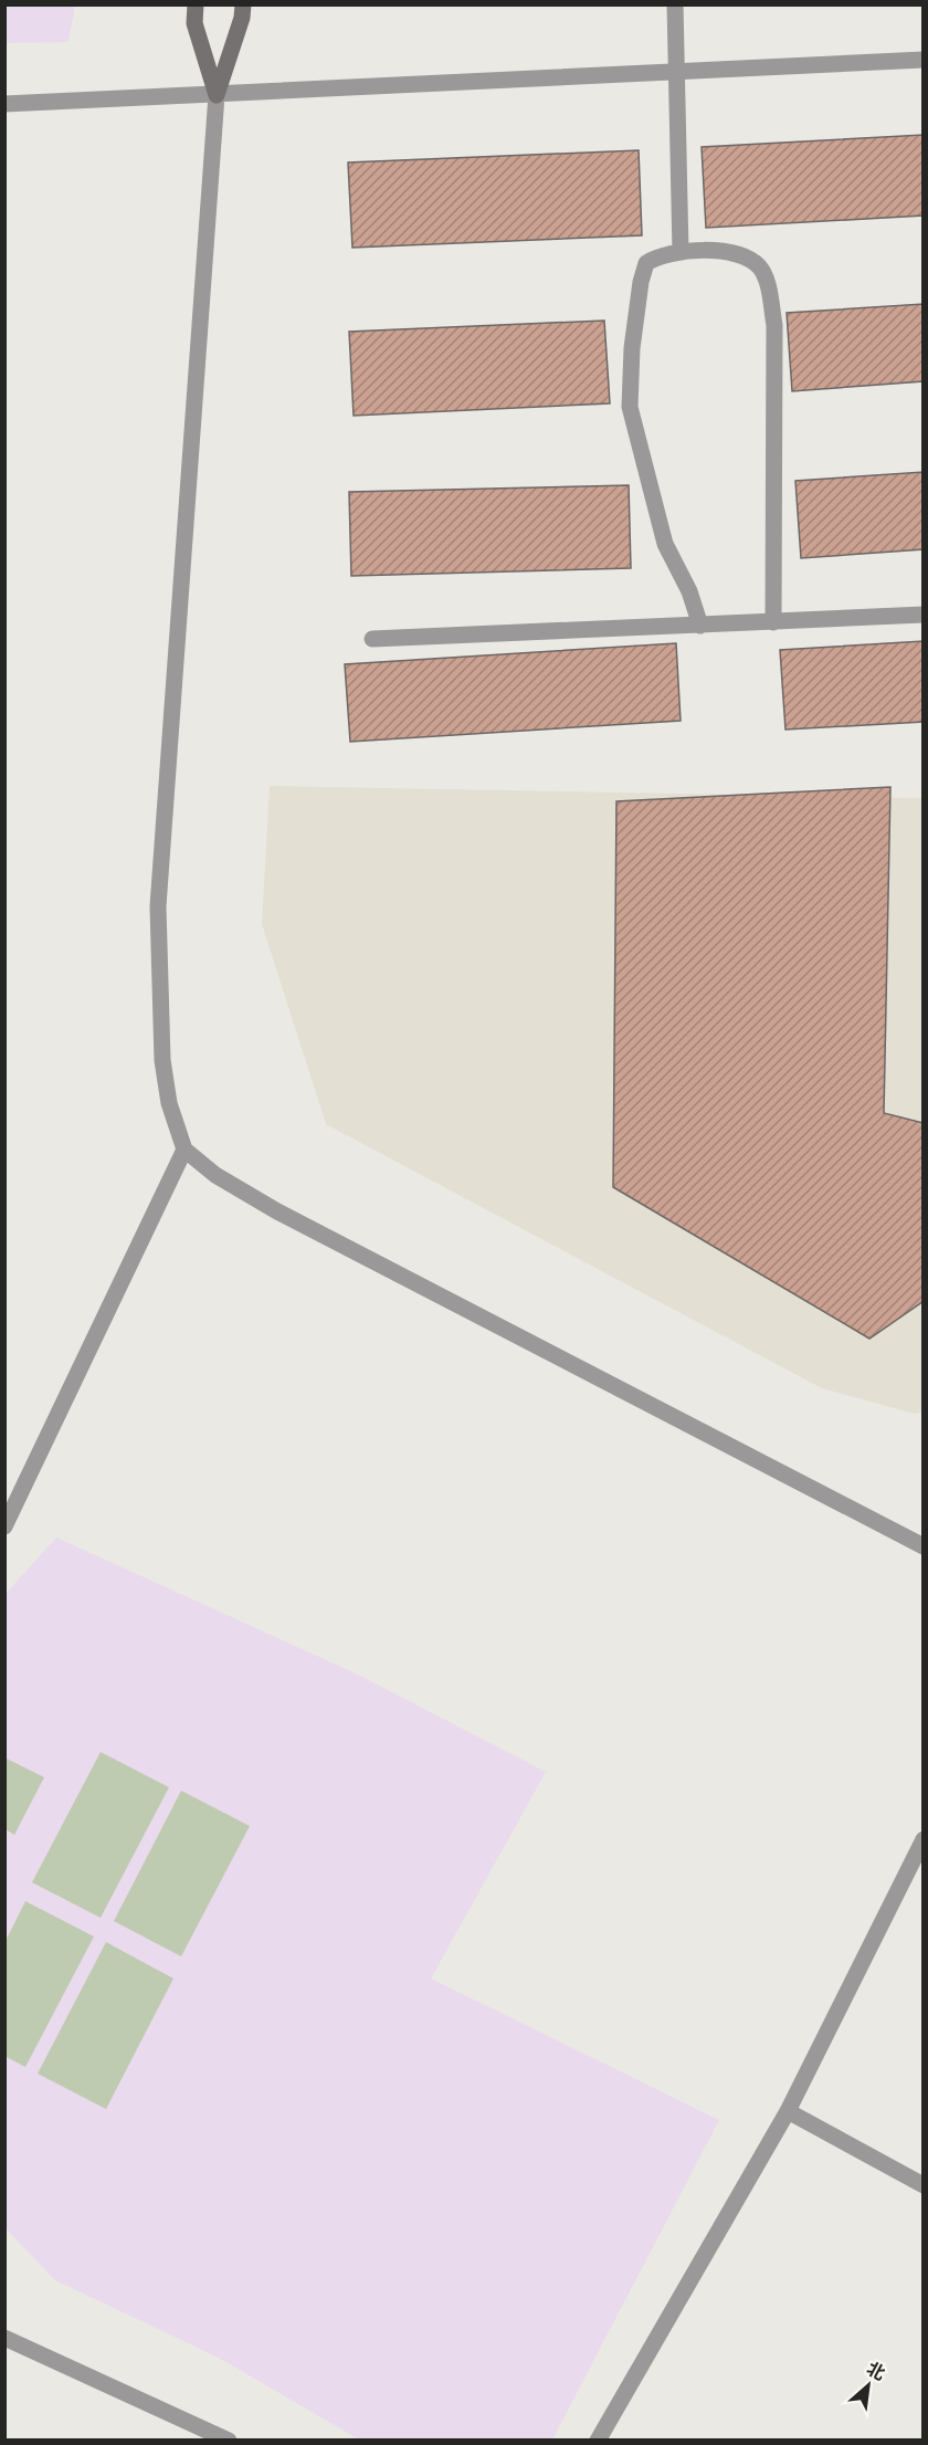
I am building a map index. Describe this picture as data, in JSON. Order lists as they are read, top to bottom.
{
  "north": "top right"
}
